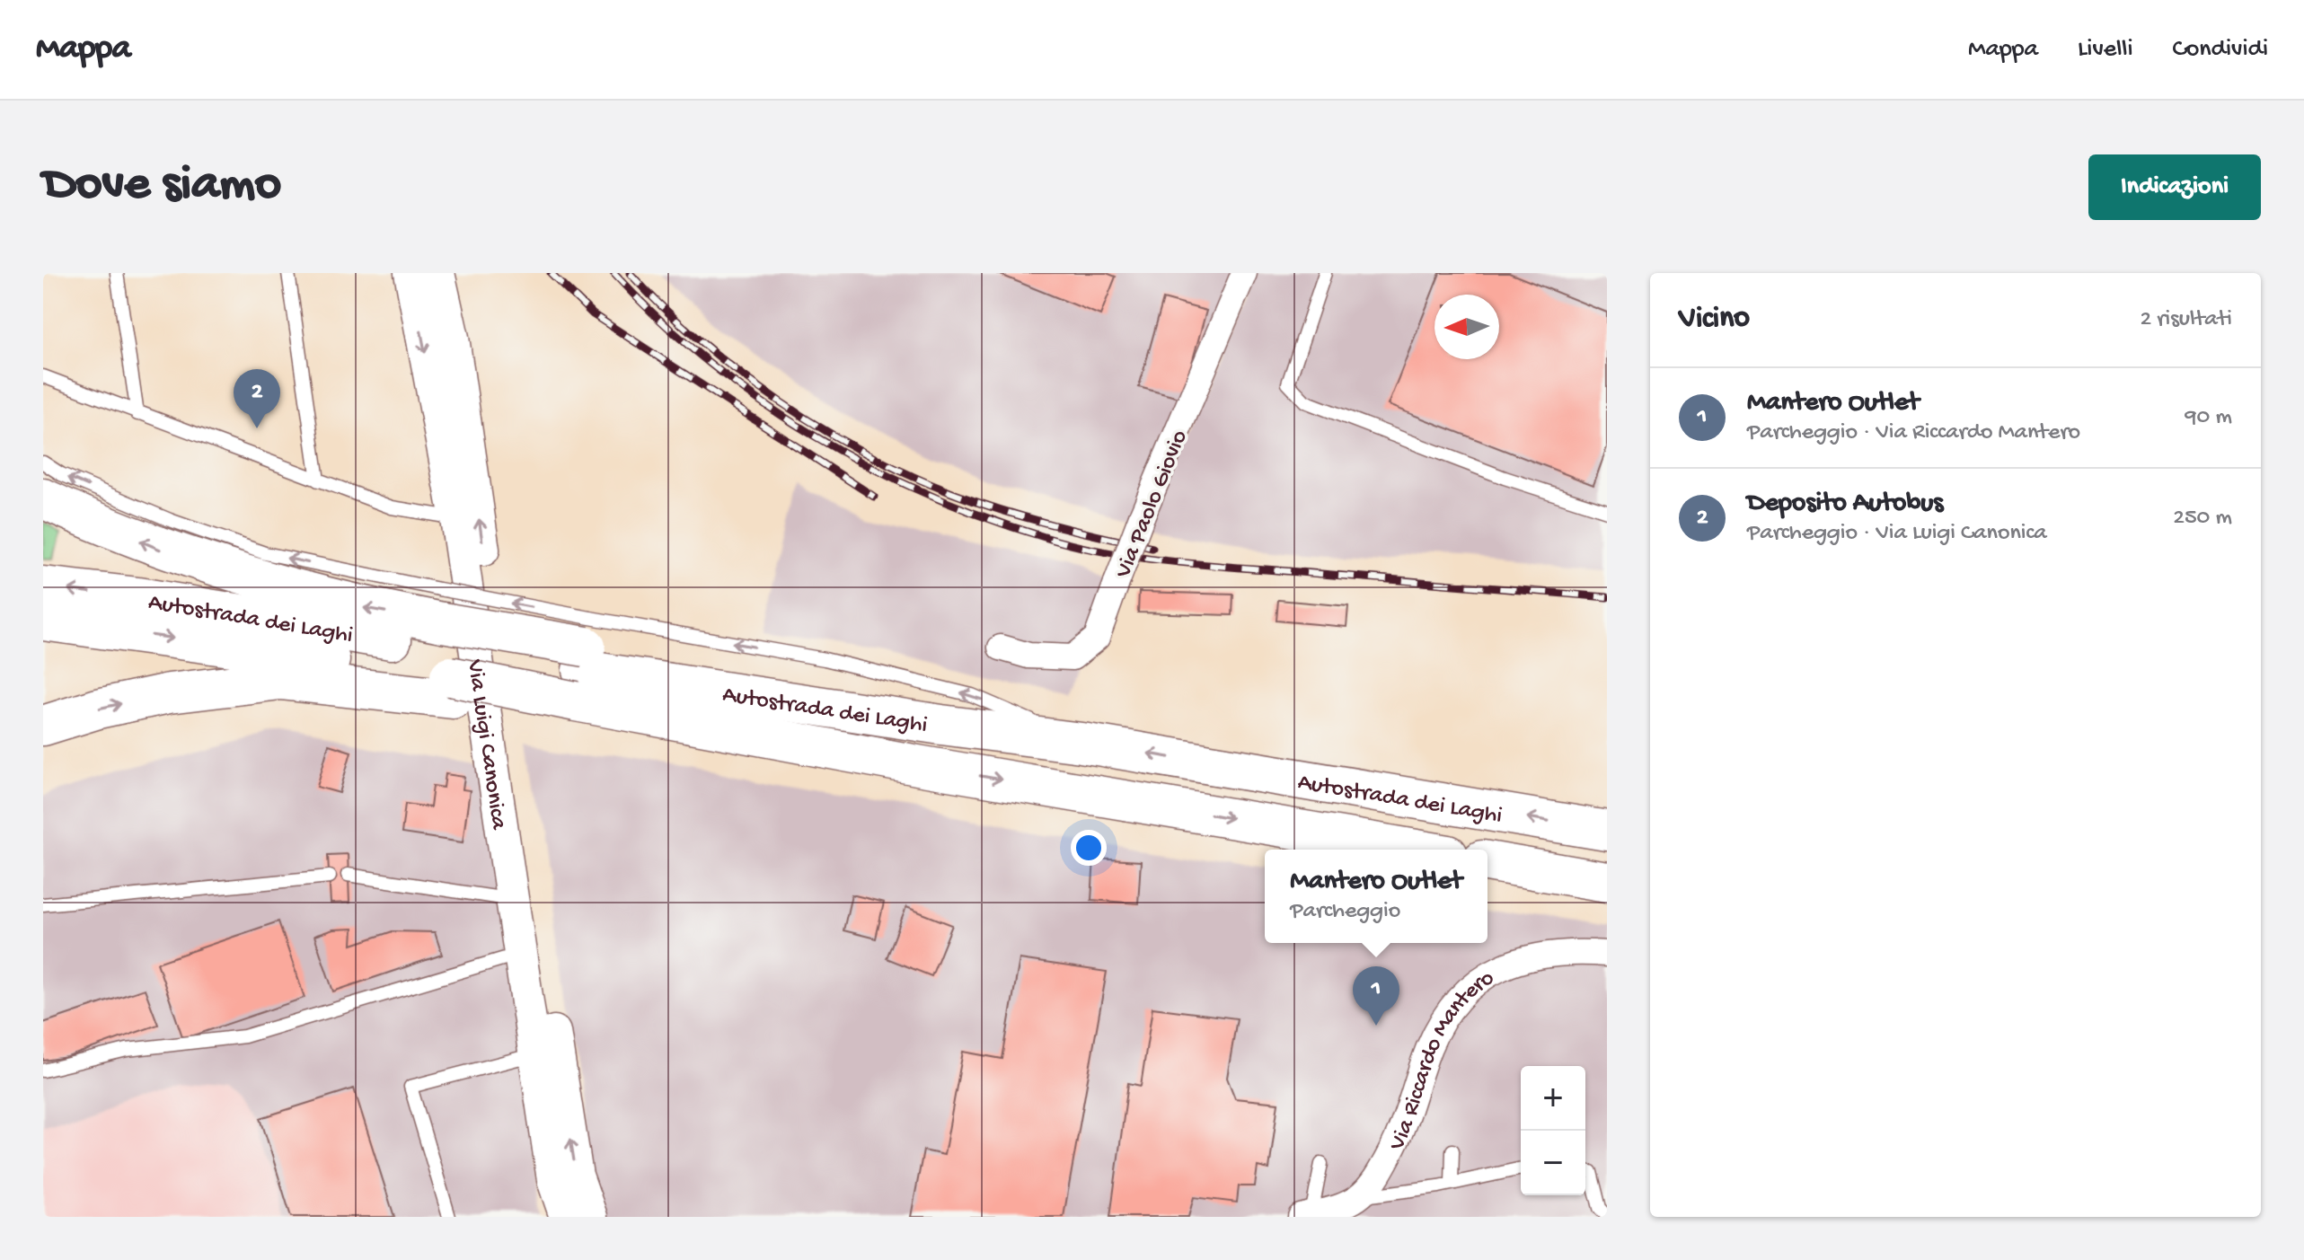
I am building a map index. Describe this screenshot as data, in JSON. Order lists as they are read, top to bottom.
{
  "streets": {
    "highway": ["Autostrada dei Laghi"],
    "street": ["Via Paolo Giovio", "Via Luigi Canonica", "Via Riccardo Mantero"]
  },
  "north": "left",
  "page": {
    "header": "Mappa",
    "nav": ["Mappa", "Livelli", "Condividi"],
    "buttons": "Indicazioni",
    "title": "Dove siamo",
    "heading": ["Vicino", "2 risultati"],
    "list": [
      {
        "mark": "1",
        "name": "Mantero Outlet",
        "note": "Parcheggio · Via Riccardo Mantero",
        "value": "90 m"
      },
      {
        "mark": "2",
        "name": "Deposito Autobus",
        "note": "Parcheggio · Via Luigi Canonica",
        "value": "250 m"
      }
    ],
    "pins": ["2", "1"],
    "popup": ["Mantero Outlet", "Parcheggio"],
    "map_buttons": ["+", "−"]
  }
}
